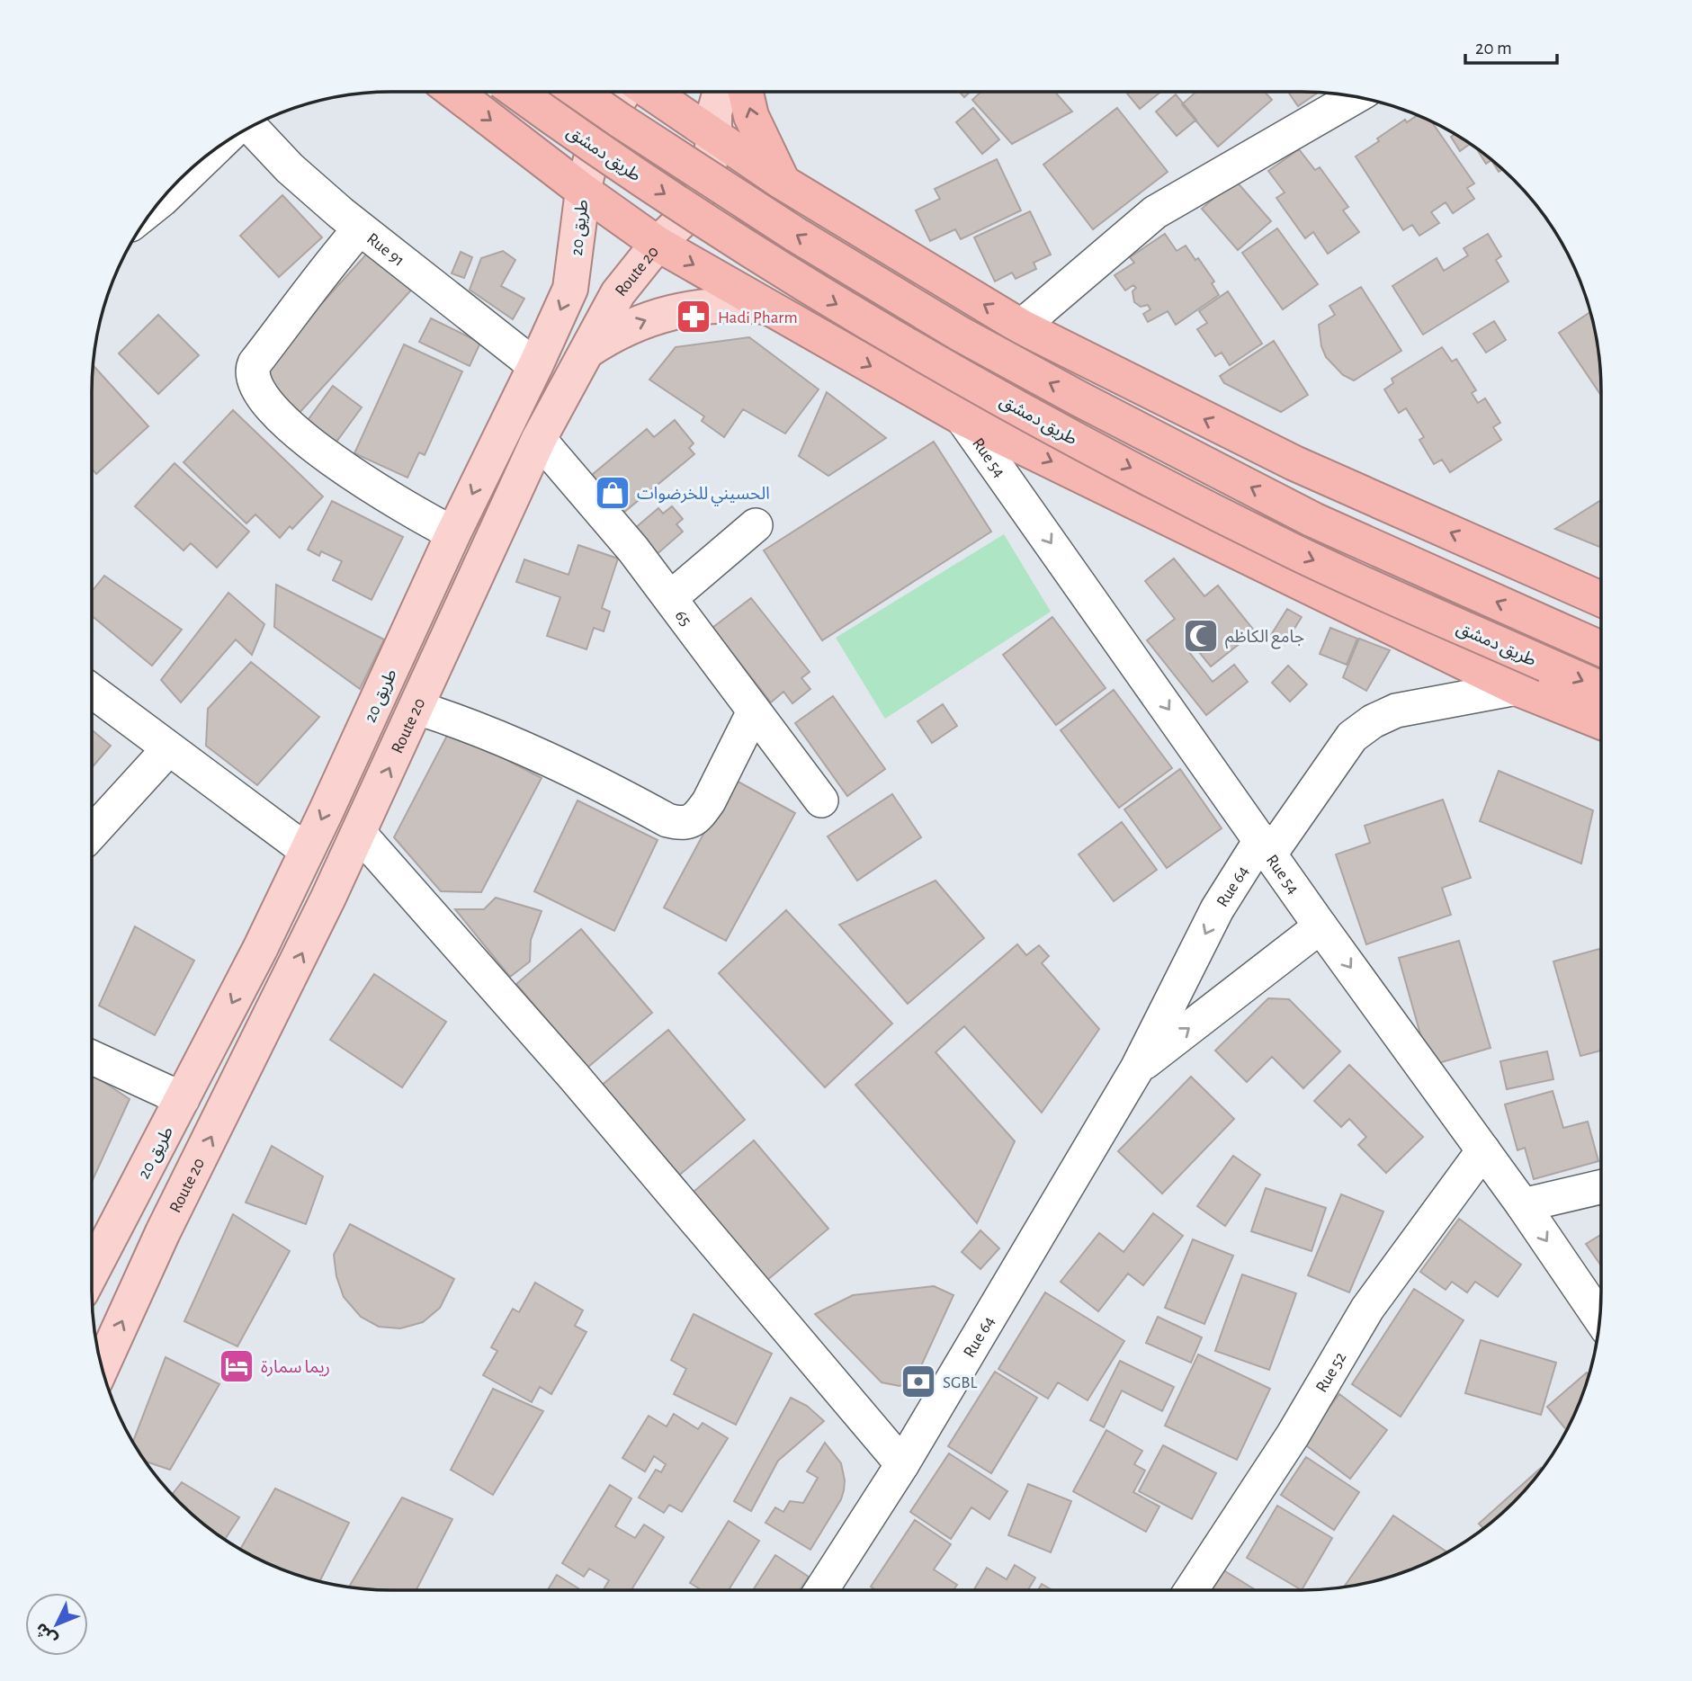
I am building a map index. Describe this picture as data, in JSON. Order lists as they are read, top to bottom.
{
  "streets": {
    "highway": ["طريق دمشق"],
    "main road": ["طريق 20", "Route 20"],
    "street": [
      "Rue 91",
      "Rue 54",
      "65",
      "Rue 64",
      "Rue 52"
    ]
  },
  "crossings": [
    ["طريق 20", "Rue 91"],
    ["Route 20", "65"],
    ["Rue 54", "Rue 64"],
    ["Rue 54", "Rue 52"]
  ],
  "one_way": ["طريق 20", "Route 20", "Rue 54"],
  "places": {
    "pharmacy": ["Hadi Pharm"],
    "shop": ["الحسيني للخرضوات"],
    "mosque": ["جامع الكاظم"],
    "hotel": ["ريما سمارة"],
    "bank": ["SGBL"]
  },
  "scale_bar": "20 m",
  "north": "bottom left"
}
